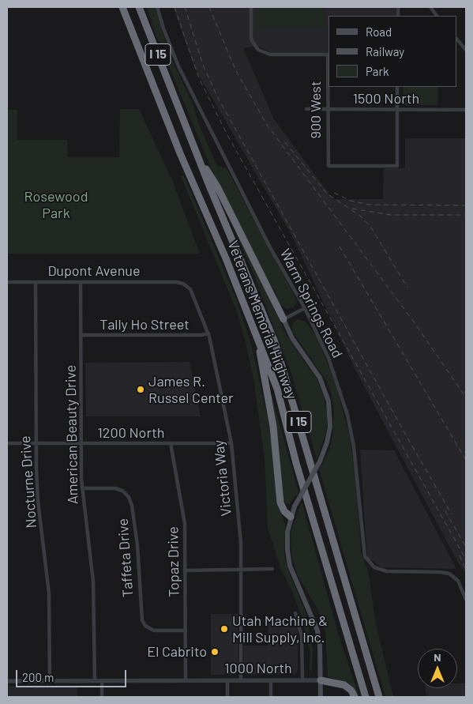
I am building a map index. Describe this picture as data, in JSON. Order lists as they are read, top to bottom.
{
  "streets": {
    "highway": ["I 15", "Veterans Memorial Highway"],
    "street": [
      "1500 North",
      "900 West",
      "Dupont Avenue",
      "Warm Springs Road",
      "Tally Ho Street",
      "1200 North",
      "American Beauty Drive",
      "Victoria Way",
      "Nocturne Drive",
      "Taffeta Drive",
      "Topaz Drive",
      "1000 North"
    ]
  },
  "crossings": [
    ["1500 North", "900 West"],
    ["Dupont Avenue", "American Beauty Drive"],
    ["Dupont Avenue", "Victoria Way"],
    ["Dupont Avenue", "Nocturne Drive"],
    ["Tally Ho Street", "American Beauty Drive"],
    ["Tally Ho Street", "Victoria Way"],
    ["1200 North", "American Beauty Drive"],
    ["1200 North", "Victoria Way"],
    ["1200 North", "Nocturne Drive"],
    ["1200 North", "Topaz Drive"],
    ["American Beauty Drive", "Taffeta Drive"],
    ["American Beauty Drive", "1000 North"],
    ["Victoria Way", "1000 North"],
    ["Nocturne Drive", "1000 North"],
    ["Taffeta Drive", "Topaz Drive"],
    ["Topaz Drive", "1000 North"]
  ],
  "parks": ["Rosewood Park"],
  "places": ["James R. Russel Center", "Utah Machine & Mill Supply, Inc.", "El Cabrito"],
  "legend": ["Road", "Railway", "Park"],
  "scale_bar": "200 m",
  "north": "top"
}
